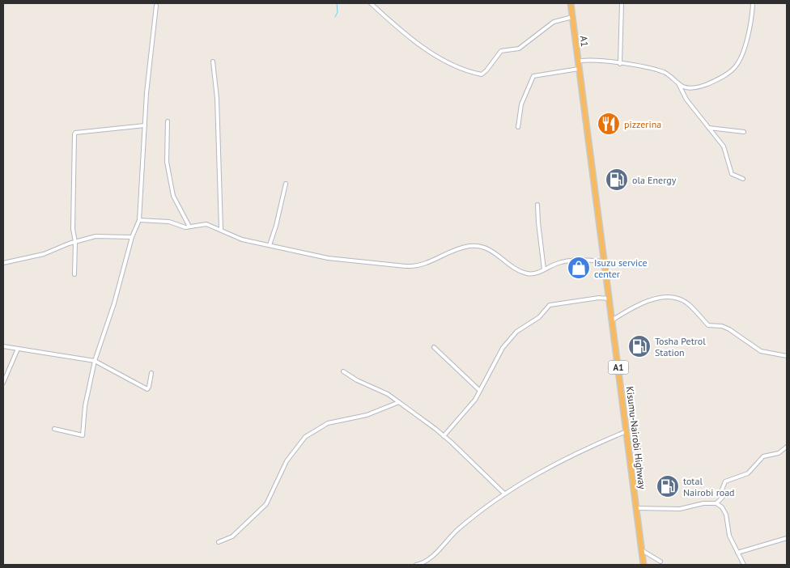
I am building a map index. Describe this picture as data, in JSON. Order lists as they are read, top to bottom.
{
  "streets": {
    "highway": ["A1", "Kisumu-Nairobi Highway"]
  },
  "crossings": [
    ["A1", "Kisumu-Nairobi Highway"]
  ],
  "places": {
    "restaurant": ["pizzerina"],
    "fuel station": ["ola Energy", "Tosha Petrol Station", "total Nairobi road"],
    "shop": ["Isuzu service center"]
  }
}
